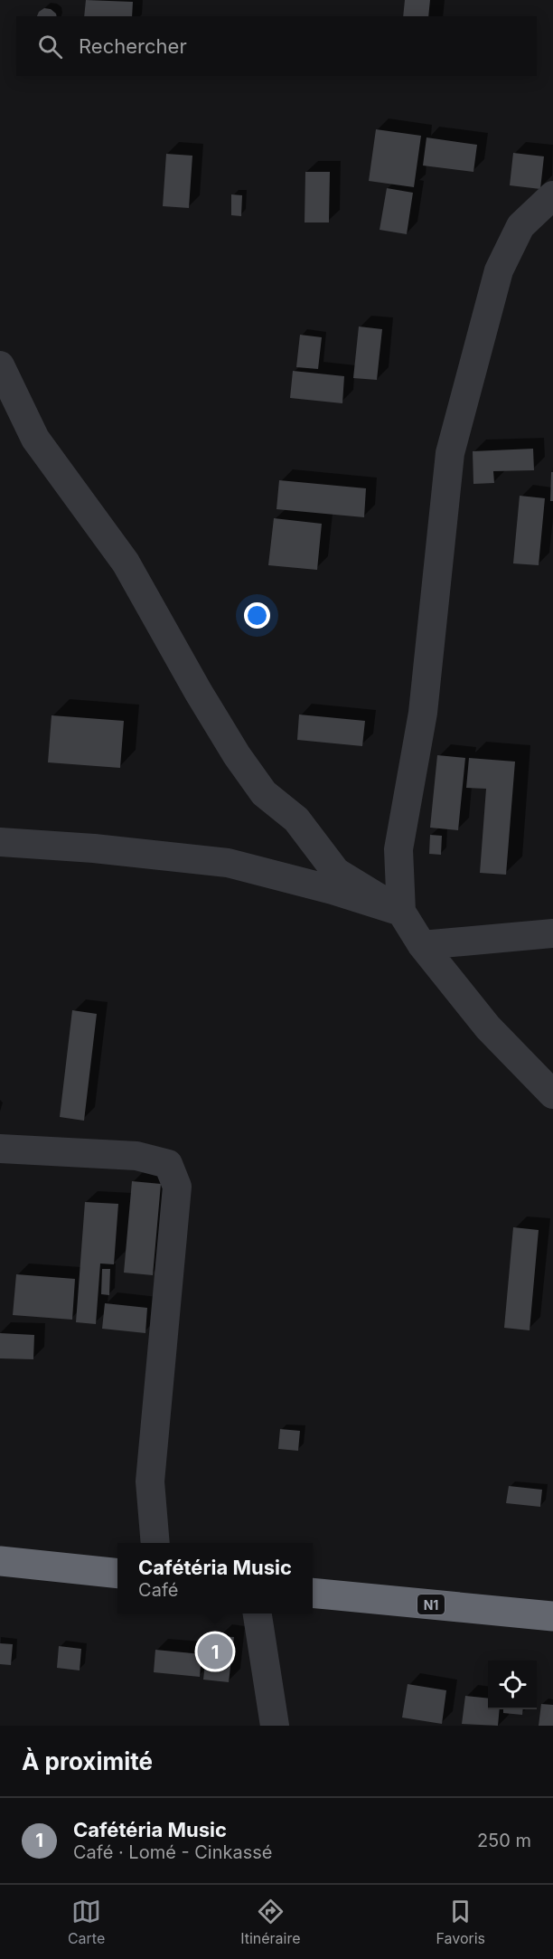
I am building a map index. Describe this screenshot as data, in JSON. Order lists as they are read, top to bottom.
{
  "streets": {
    "highway": ["N1"]
  },
  "page": {
    "search": "Rechercher",
    "popup": ["Cafétéria Music", "Café"],
    "pins": "1",
    "heading": "À proximité",
    "list": [
      {
        "mark": "1",
        "name": "Cafétéria Music",
        "note": "Café · Lomé - Cinkassé",
        "value": "250 m"
      }
    ],
    "nav": ["Carte", "Itinéraire", "Favoris"]
  }
}
